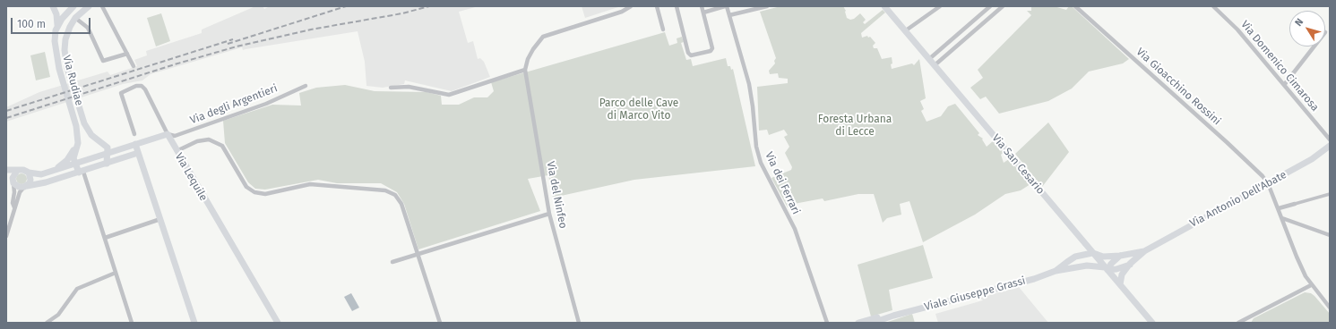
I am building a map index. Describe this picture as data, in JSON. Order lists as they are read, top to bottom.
{
  "streets": {
    "main road": [
      "Via Rudiae",
      "Via San Cesario",
      "Via Lequile",
      "Via Antonio Dell'Abate",
      "Viale Giuseppe Grassi"
    ],
    "street": [
      "Via Domenico Cimarosa",
      "Via Gioacchino Rossini",
      "Via degli Argentieri",
      "Via dei Ferrari",
      "Via del Ninfeo"
    ]
  },
  "crossings": [
    ["Via Gioacchino Rossini", "Via Antonio Dell'Abate"],
    ["Via degli Argentieri", "Via Lequile"],
    ["Via San Cesario", "Via Antonio Dell'Abate"],
    ["Via San Cesario", "Viale Giuseppe Grassi"],
    ["Via Antonio Dell'Abate", "Viale Giuseppe Grassi"]
  ],
  "parks": ["Parco delle Cave di Marco Vito", "Foresta Urbana di Lecce"],
  "scale_bar": "100 m",
  "north": "top left"
}
